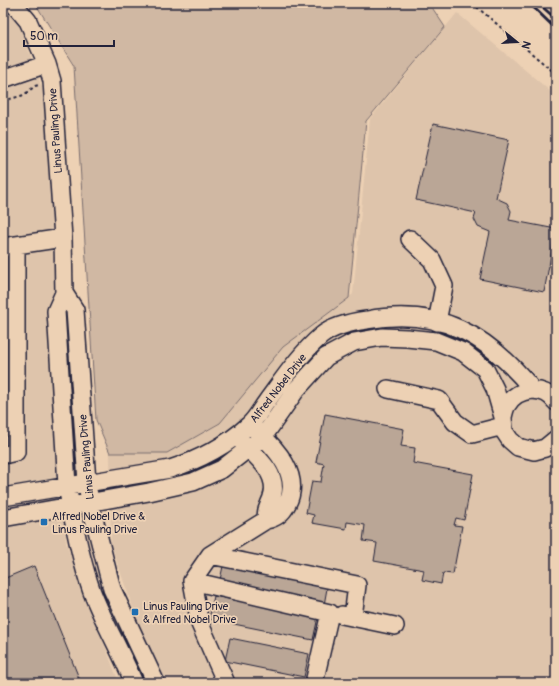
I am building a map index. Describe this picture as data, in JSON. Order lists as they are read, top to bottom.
{
  "streets": {
    "street": ["Linus Pauling Drive", "Alfred Nobel Drive"]
  },
  "crossings": [
    ["Linus Pauling Drive", "Alfred Nobel Drive"]
  ],
  "places": {
    "transit": ["Alfred Nobel Drive & Linus Pauling Drive", "Linus Pauling Drive & Alfred Nobel Drive"]
  },
  "scale_bar": "50 m",
  "north": "right"
}
